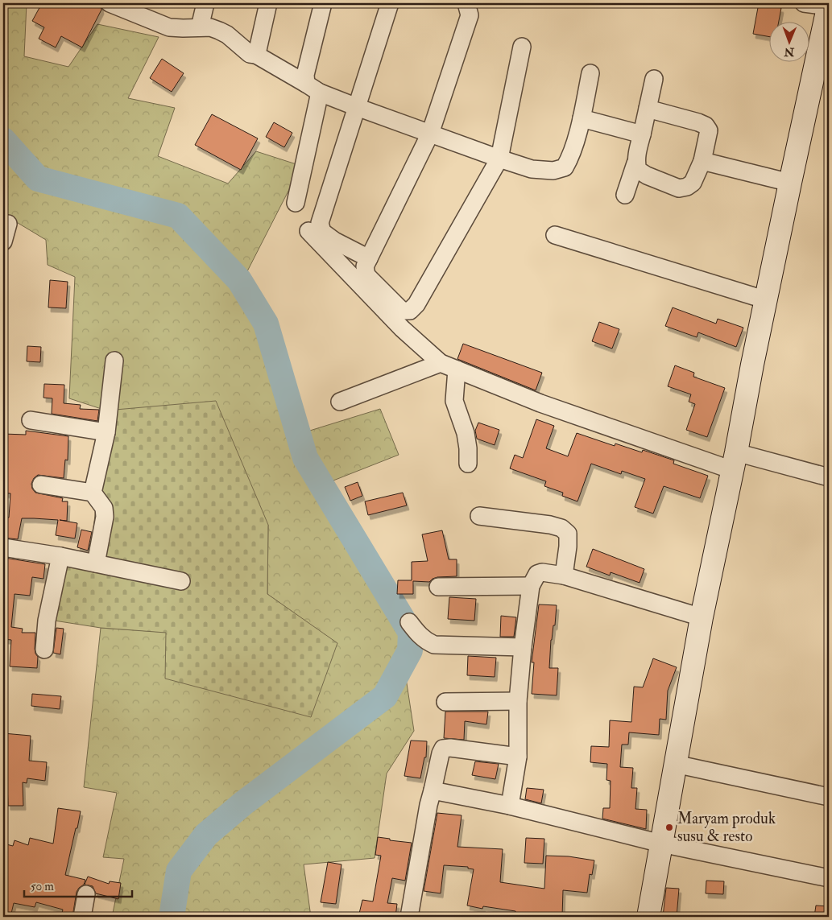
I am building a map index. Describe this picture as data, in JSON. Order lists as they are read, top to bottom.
{
  "places": ["Maryam produk susu & resto"],
  "scale_bar": "50 m",
  "north": "bottom"
}
